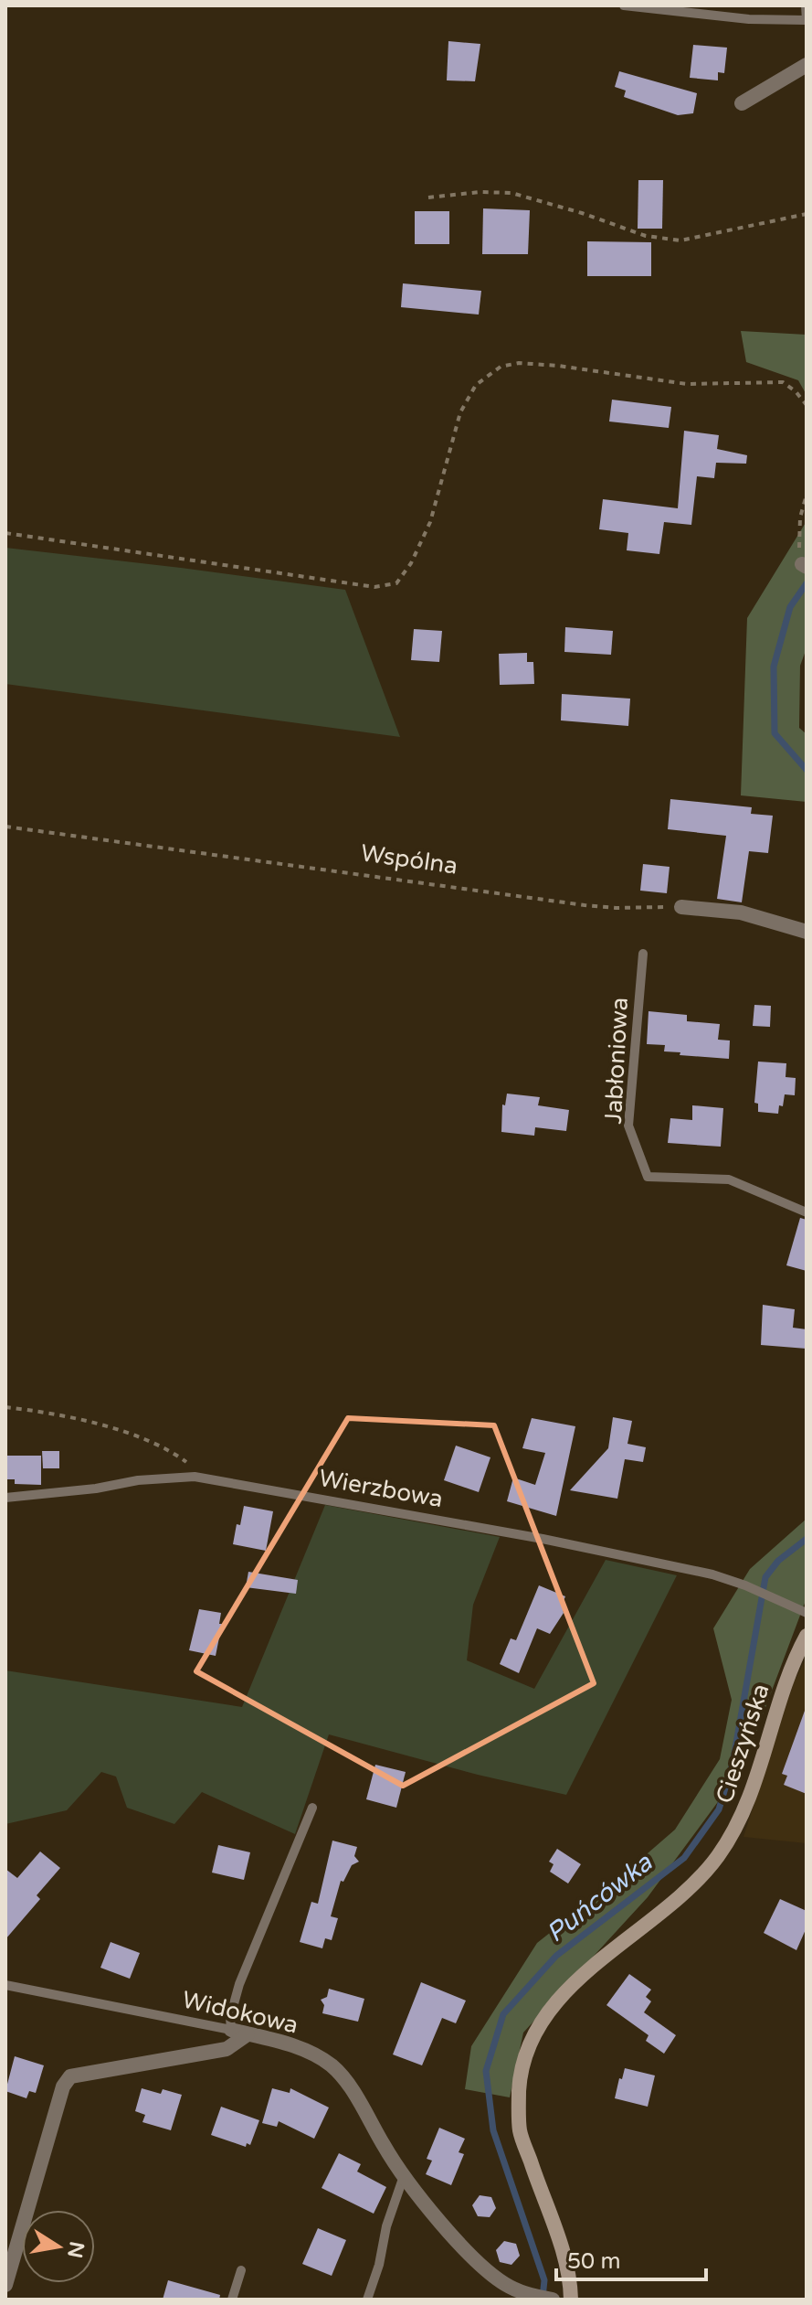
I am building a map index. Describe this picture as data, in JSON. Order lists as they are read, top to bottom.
{
  "streets": {
    "street": ["Cieszyńska", "Widokowa"],
    "lane": ["Jabłoniowa", "Wierzbowa"],
    "path": ["Wspólna"]
  },
  "water": ["Puńcówka"],
  "scale_bar": "50 m",
  "north": "right"
}
